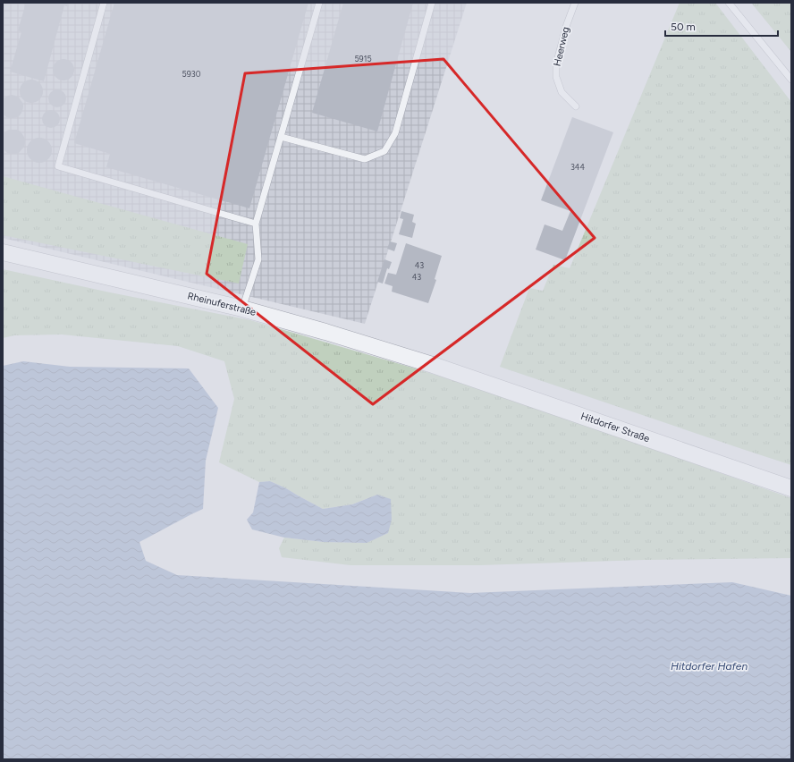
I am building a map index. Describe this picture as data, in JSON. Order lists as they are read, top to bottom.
{
  "streets": {
    "street": ["Rheinuferstraße", "Hitdorfer Straße"],
    "lane": ["Heerweg"]
  },
  "crossings": [
    ["Rheinuferstraße", "Hitdorfer Straße"]
  ],
  "water": ["Hitdorfer Hafen"],
  "house_numbers": [
    "5915",
    "5930",
    "344",
    "43",
    "43"
  ],
  "scale_bar": "50 m"
}
